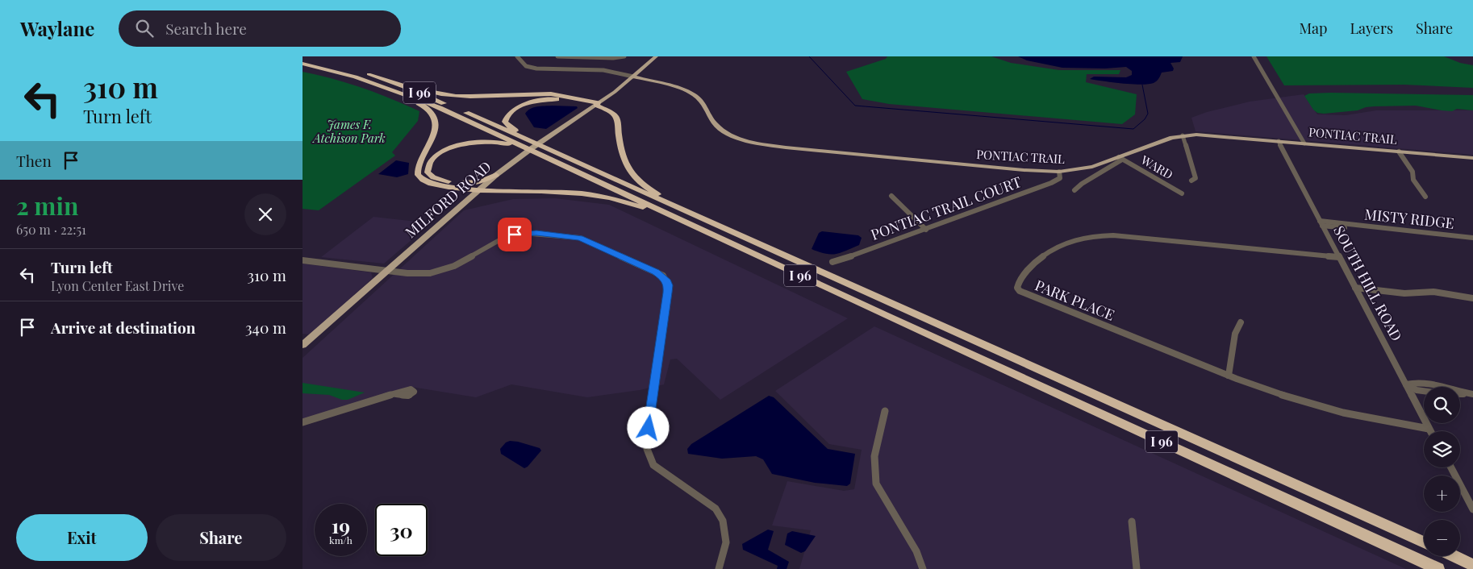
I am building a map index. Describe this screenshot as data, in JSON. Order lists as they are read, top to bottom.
{
  "streets": {
    "highway": ["I 96"],
    "main road": ["PONTIAC TRAIL", "MILFORD ROAD"],
    "street": [
      "WARD",
      "PONTIAC TRAIL COURT",
      "MISTY RIDGE",
      "SOUTH HILL ROAD",
      "PARK PLACE"
    ]
  },
  "crossings": [
    ["PONTIAC TRAIL", "WARD"],
    ["PONTIAC TRAIL", "MILFORD ROAD"],
    ["PONTIAC TRAIL", "PONTIAC TRAIL COURT"],
    ["PONTIAC TRAIL", "SOUTH HILL ROAD"],
    ["MISTY RIDGE", "SOUTH HILL ROAD"],
    ["SOUTH HILL ROAD", "PARK PLACE"]
  ],
  "parks": ["James F. Atchison Park"],
  "page": {
    "header": "Waylane",
    "search": "Search here",
    "nav": ["Map", "Layers", "Share"],
    "turn": ["310 m", "Turn left"],
    "then": "Then",
    "heading": ["2 min", "650 m · 22:51"],
    "list": [
      {
        "name": "Turn left",
        "note": "Lyon Center East Drive",
        "value": "310 m"
      },
      {
        "name": "Arrive at destination",
        "value": "340 m"
      }
    ],
    "map_buttons": ["+", "−"],
    "speed": "19 km/h",
    "limit": "30",
    "buttons": ["Exit", "Share"]
  }
}
